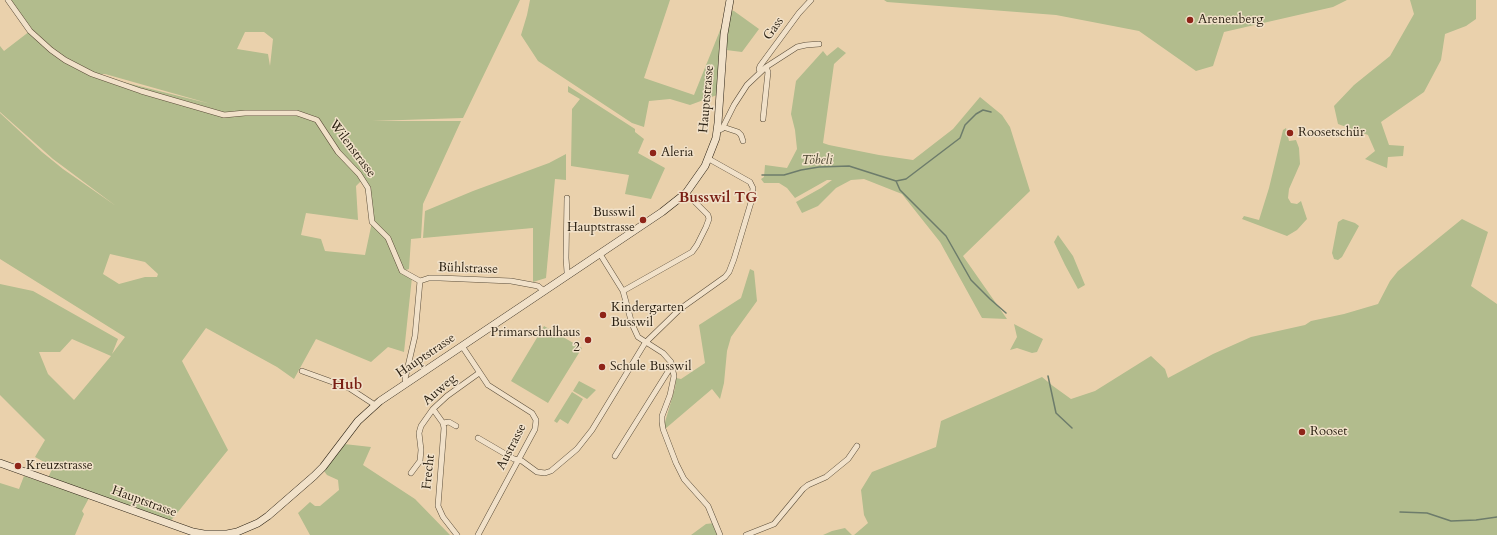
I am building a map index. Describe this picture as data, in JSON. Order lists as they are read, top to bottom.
{
  "streets": {
    "street": [
      "Gass",
      "Hauptstrasse",
      "Wilenstrasse",
      "Bühlstrasse",
      "Auweg",
      "Austrasse",
      "Frecht"
    ]
  },
  "crossings": [
    ["Hauptstrasse", "Bühlstrasse"],
    ["Hauptstrasse", "Austrasse"],
    ["Wilenstrasse", "Bühlstrasse"],
    ["Auweg", "Austrasse"]
  ],
  "districts": ["Busswil TG", "Hub"],
  "parks": ["Töbeli"],
  "places": [
    "Arenenberg",
    "Roosetschür",
    "Aleria",
    "Busswil Hauptstrasse",
    "Kindergarten Busswil",
    "Primarschulhaus 2",
    "Schule Busswil",
    "Rooset",
    "Kreuzstrasse"
  ]
}
